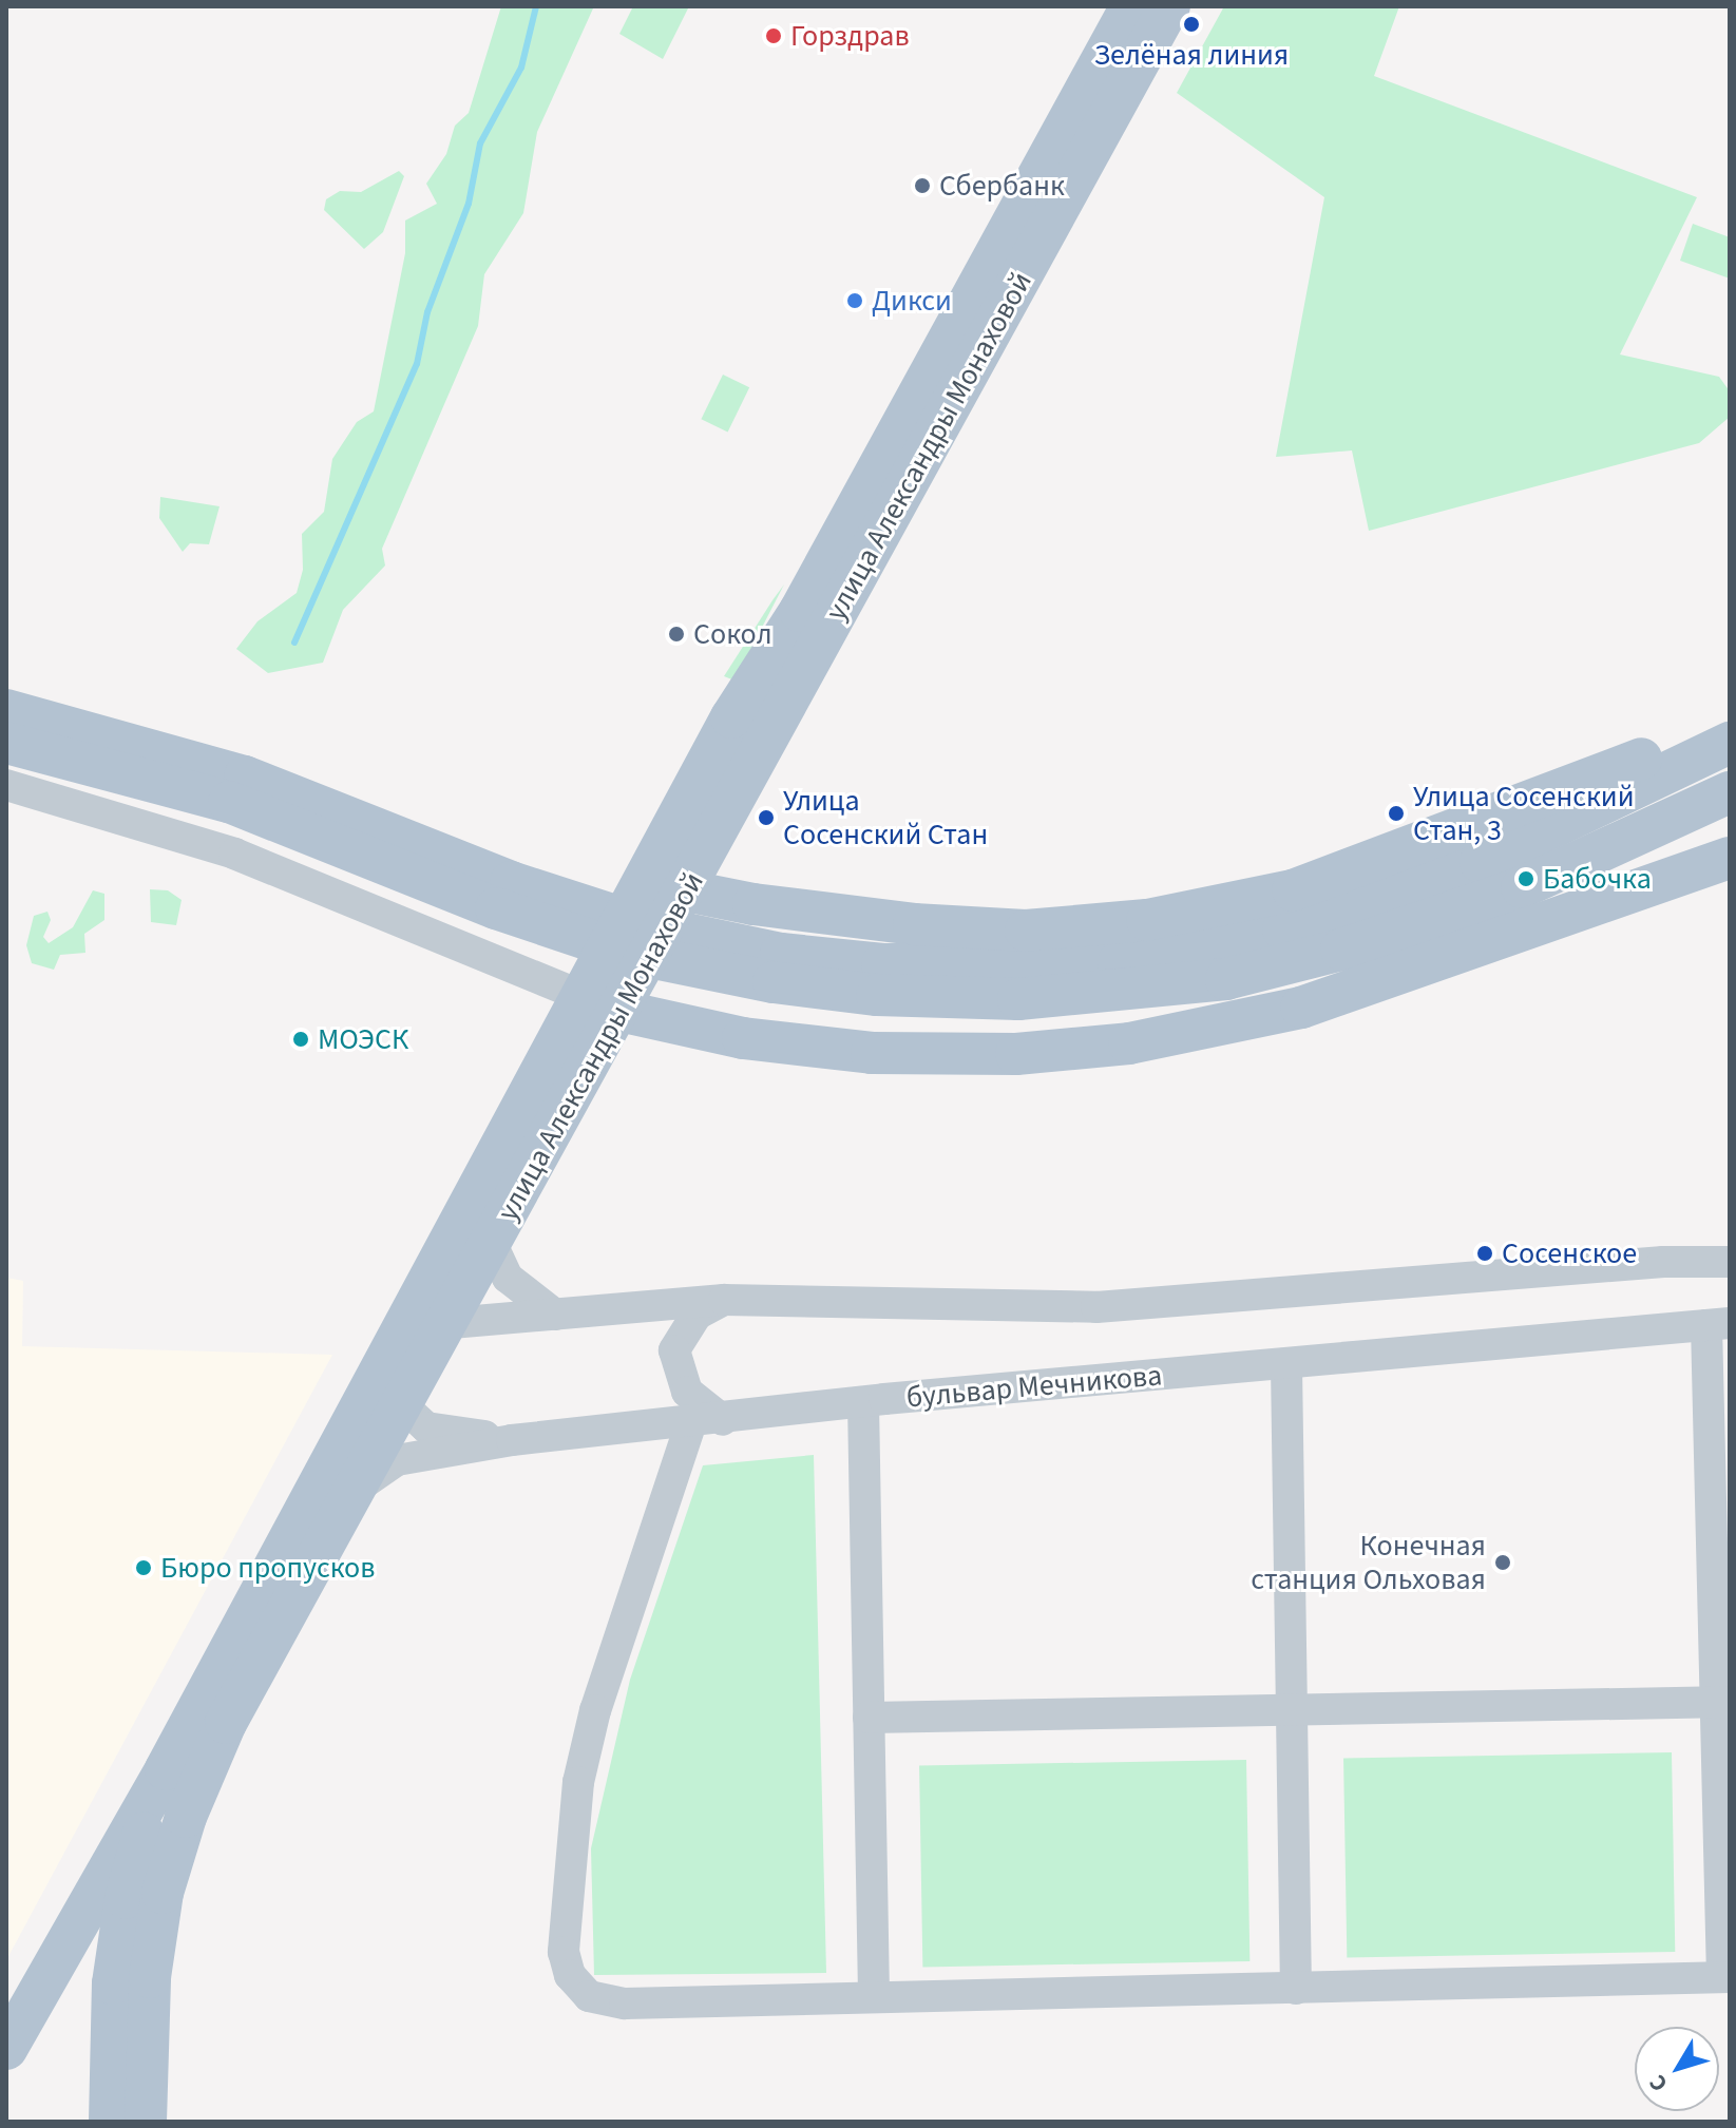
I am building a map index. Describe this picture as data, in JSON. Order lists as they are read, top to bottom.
{
  "streets": {
    "main road": ["улица Александры Монаховой"],
    "street": ["бульвар Мечникова"]
  },
  "crossings": [
    ["улица Александры Монаховой", "бульвар Мечникова"]
  ],
  "places": [
    "Зелёная линия",
    "Горздрав",
    "Сбербанк",
    "Дикси",
    "Сокол",
    "Улица Сосенский Стан, 3",
    "Улица Сосенский Стан",
    "Бабочка",
    "МОЭСК",
    "Сосенское",
    "Конечная станция Ольховая",
    "Бюро пропусков"
  ],
  "north": "bottom left"
}
